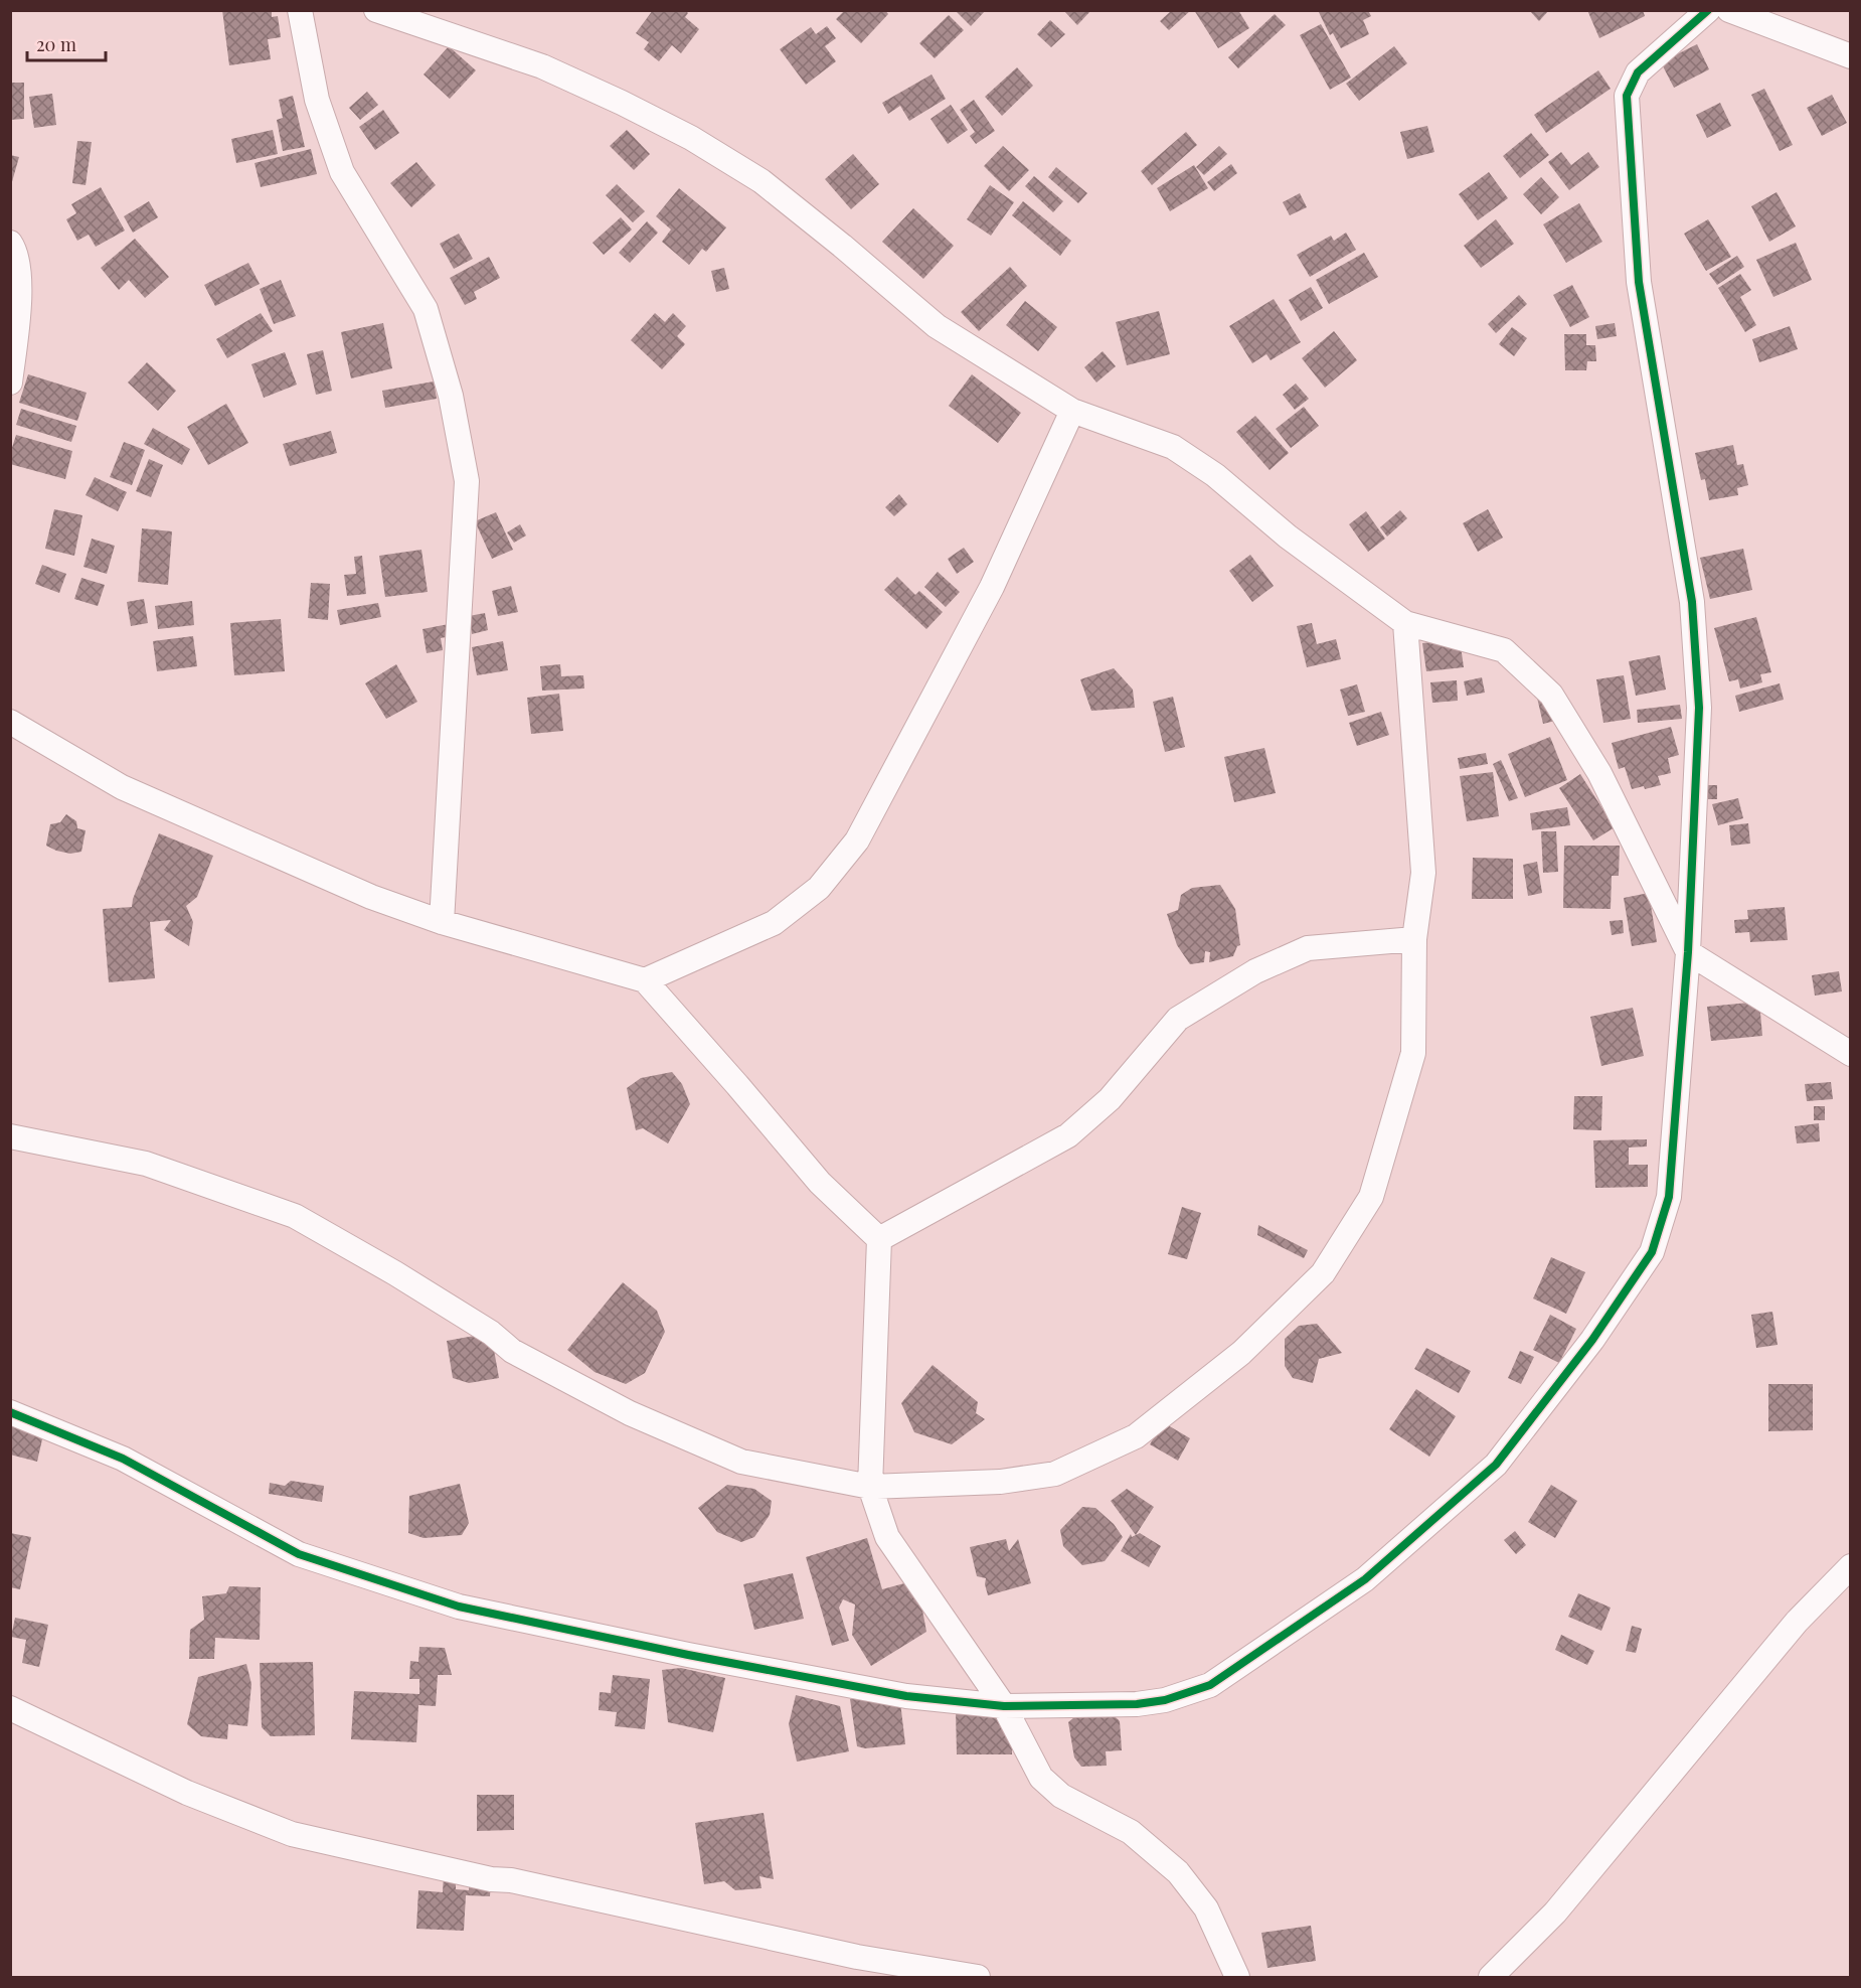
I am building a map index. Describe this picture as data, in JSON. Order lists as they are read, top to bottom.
{
  "scale_bar": "20 m"
}
